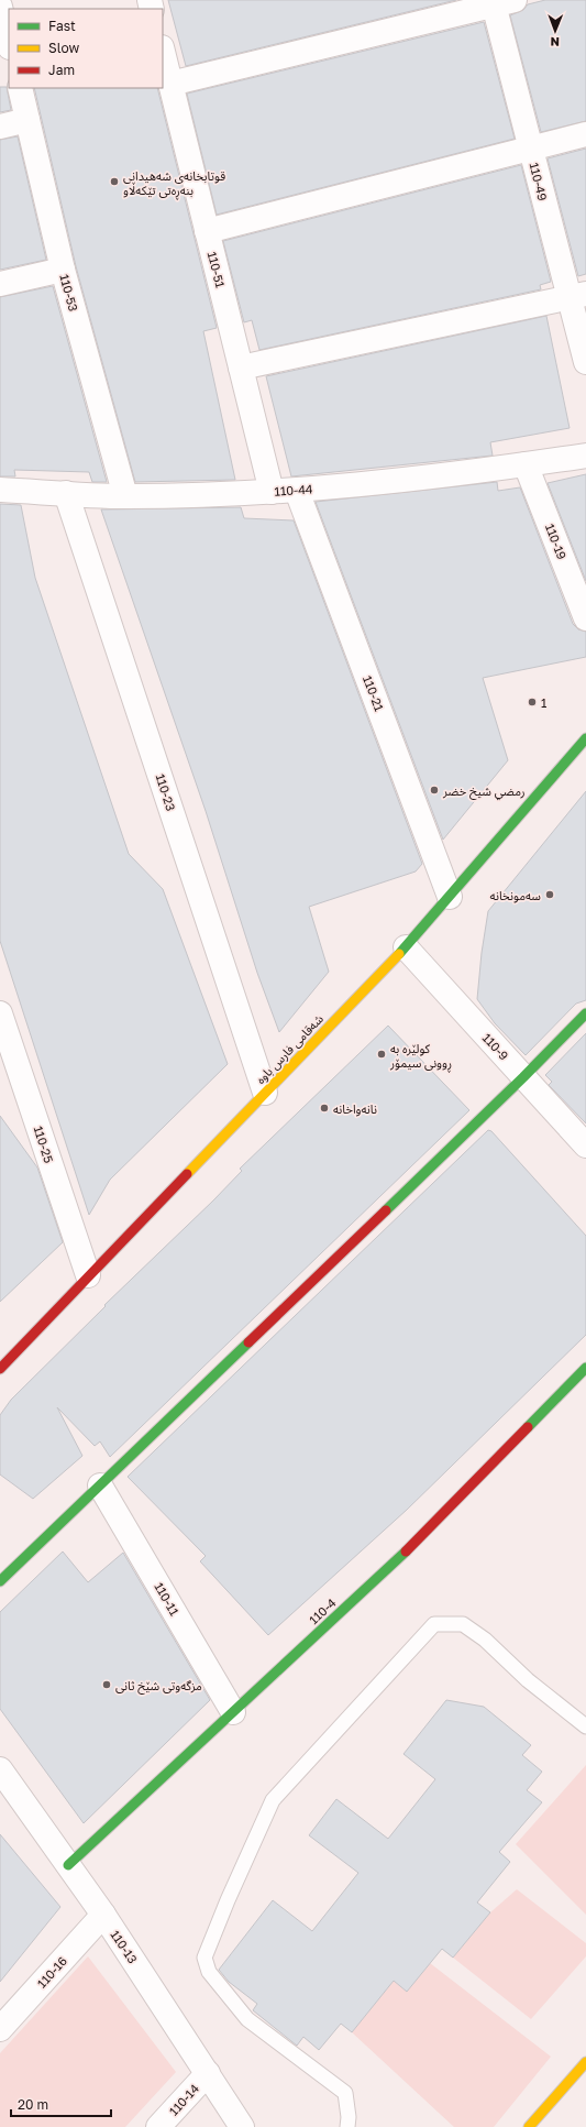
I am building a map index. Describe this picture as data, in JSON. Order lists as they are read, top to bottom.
{
  "streets": {
    "street": [
      "110-49",
      "110-51",
      "110-53",
      "110-44",
      "110-19",
      "110-21",
      "110-23",
      "110-9",
      "شەقامی فارس باوە",
      "110-25",
      "110-11",
      "110-4",
      "110-13",
      "110-16",
      "110-14"
    ]
  },
  "crossings": [
    ["110-51", "110-44"],
    ["110-53", "110-44"],
    ["110-44", "110-19"],
    ["110-44", "110-21"],
    ["110-44", "110-23"],
    ["110-21", "شەقامی فارس باوە"],
    ["110-23", "شەقامی فارس باوە"],
    ["110-9", "شەقامی فارس باوە"],
    ["شەقامی فارس باوە", "110-25"],
    ["110-11", "110-4"],
    ["110-4", "110-13"],
    ["110-13", "110-16"],
    ["110-13", "110-14"]
  ],
  "places": [
    "قوتابخانەی شەهیدانی بنەڕەتی تێکەڵاو",
    "1",
    "رمضي شيخ خضر",
    "سەمونخانە",
    "کولێرە بە ڕوونی سیمۆر",
    "نانەواخانە",
    "مزگەوتی شێخ ثانی"
  ],
  "legend": ["Fast", "Slow", "Jam"],
  "scale_bar": "20 m",
  "north": "bottom"
}
